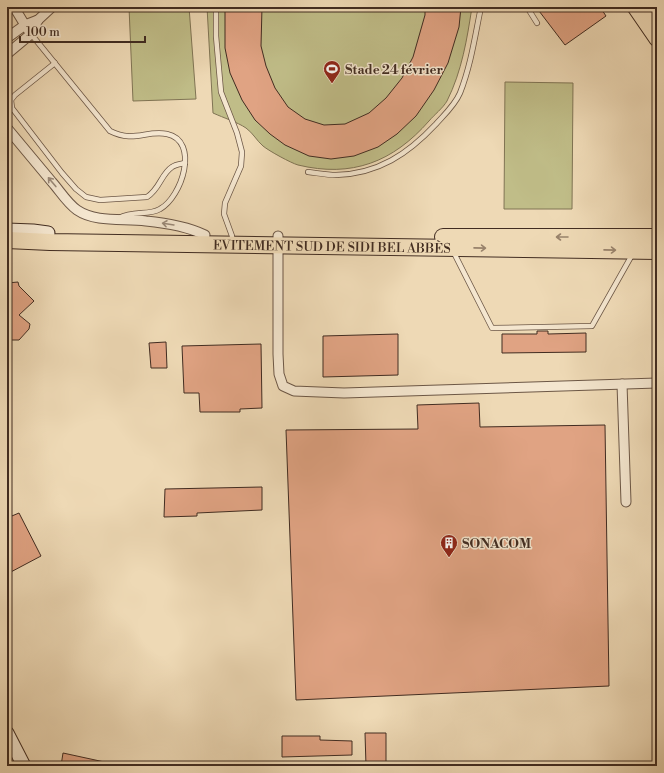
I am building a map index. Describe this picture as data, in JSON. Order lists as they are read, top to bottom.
{
  "streets": {
    "highway": ["EVITEMENT SUD DE SIDI BEL ABBÈS"]
  },
  "places": {
    "sports": ["Stade 24 février"],
    "building": ["SONACOM"]
  },
  "scale_bar": "100 m"
}
